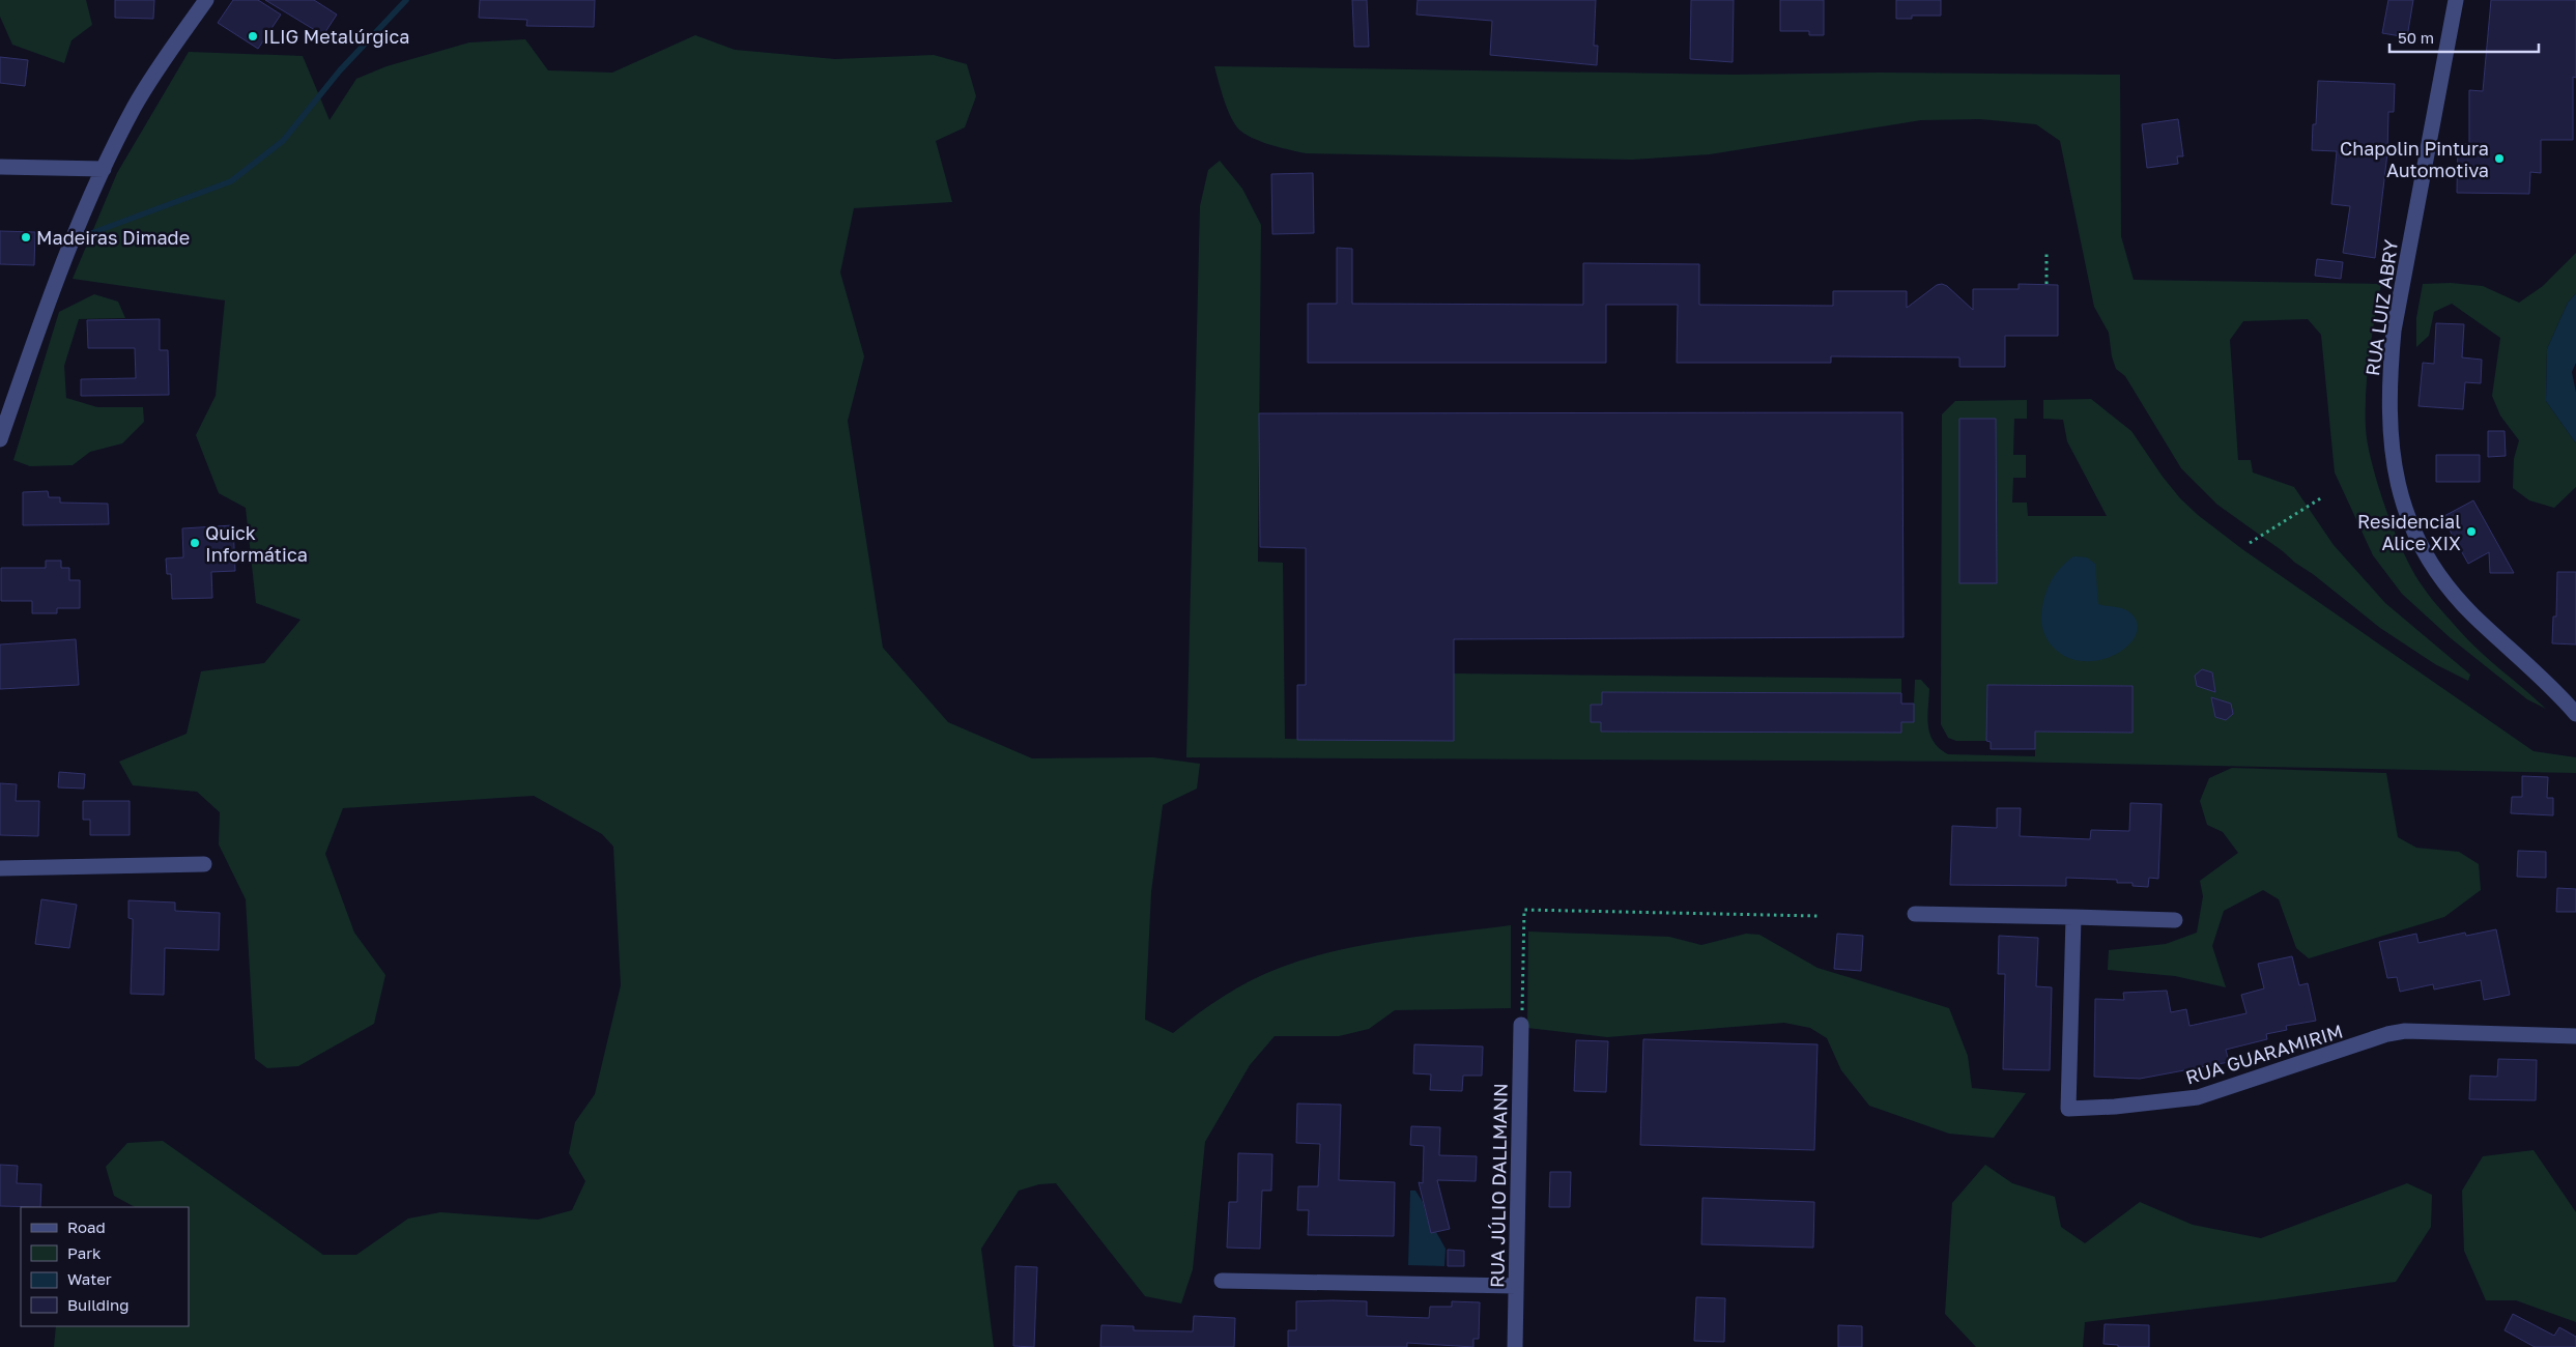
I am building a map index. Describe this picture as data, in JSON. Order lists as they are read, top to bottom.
{
  "streets": {
    "street": ["RUA LUIZ ABRY", "RUA GUARAMIRIM", "RUA JÚLIO DALLMANN"]
  },
  "places": [
    "ILIG Metalúrgica",
    "Chapolin Pintura Automotiva",
    "Madeiras Dimade",
    "Residencial Alice XIX",
    "Quick Informática"
  ],
  "legend": [
    "Road",
    "Park",
    "Water",
    "Building"
  ],
  "scale_bar": "50 m"
}
